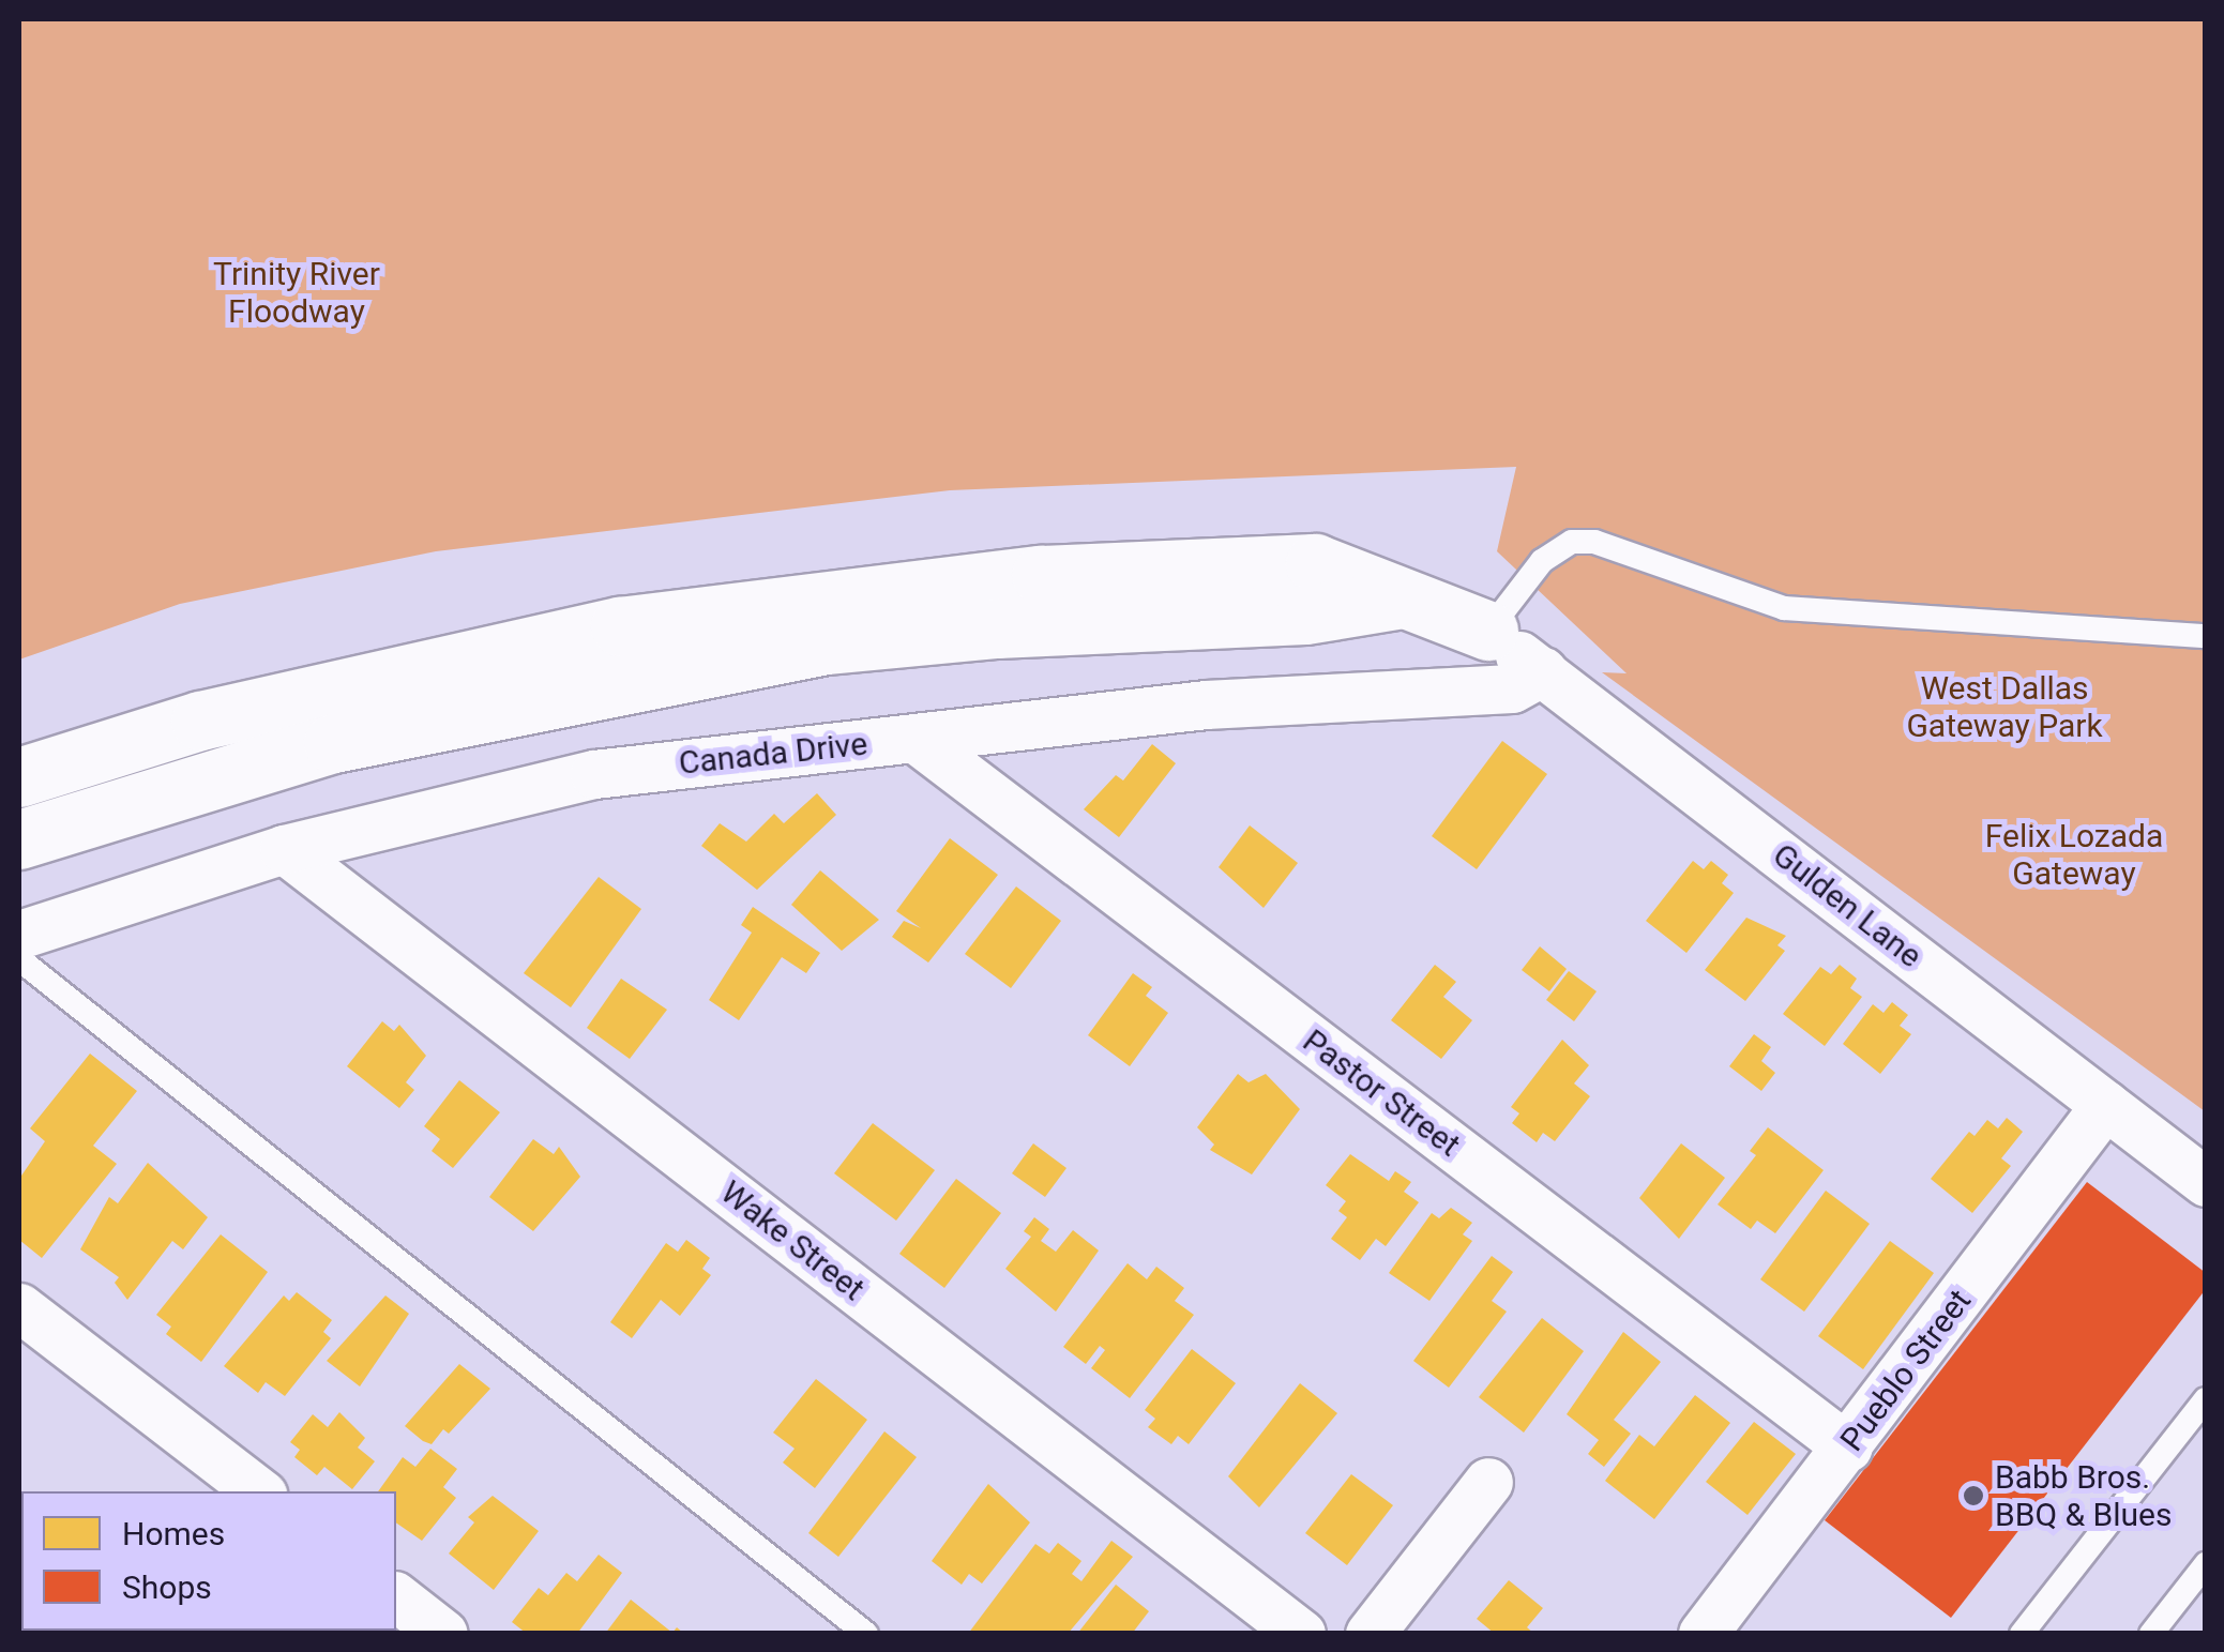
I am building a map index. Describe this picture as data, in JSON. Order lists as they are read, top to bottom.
{
  "streets": {
    "street": [
      "Canada Drive",
      "Gulden Lane",
      "Pastor Street",
      "Wake Street",
      "Pueblo Street"
    ]
  },
  "crossings": [
    ["Canada Drive", "Gulden Lane"],
    ["Canada Drive", "Pastor Street"],
    ["Canada Drive", "Wake Street"],
    ["Gulden Lane", "Pueblo Street"],
    ["Pastor Street", "Pueblo Street"]
  ],
  "parks": ["Trinity River Floodway", "West Dallas Gateway Park", "Felix Lozada Gateway"],
  "places": ["Babb Bros. BBQ & Blues"],
  "legend": ["Homes", "Shops"]
}
